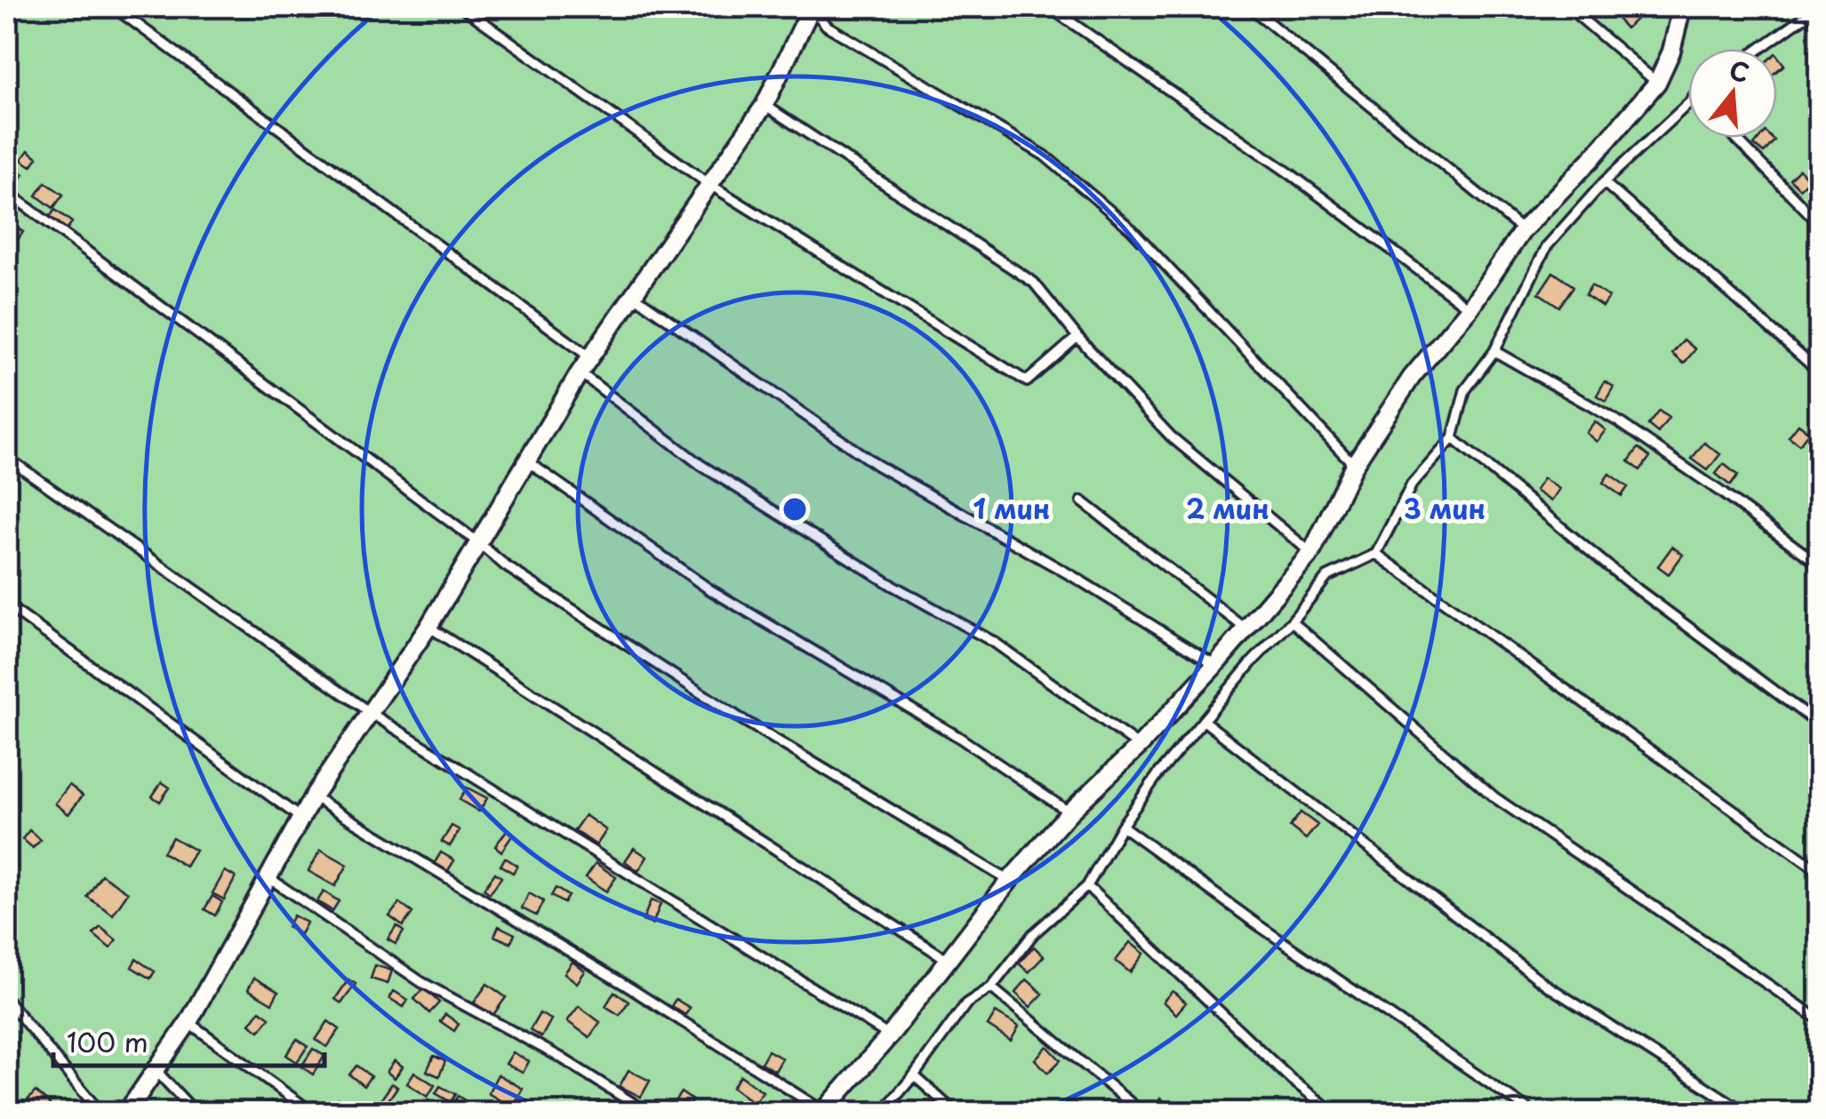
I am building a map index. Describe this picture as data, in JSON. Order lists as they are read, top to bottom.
{
  "scale_bar": "100 m",
  "north": "top",
  "rings": ["1 мин", "2 мин", "3 мин"]
}
